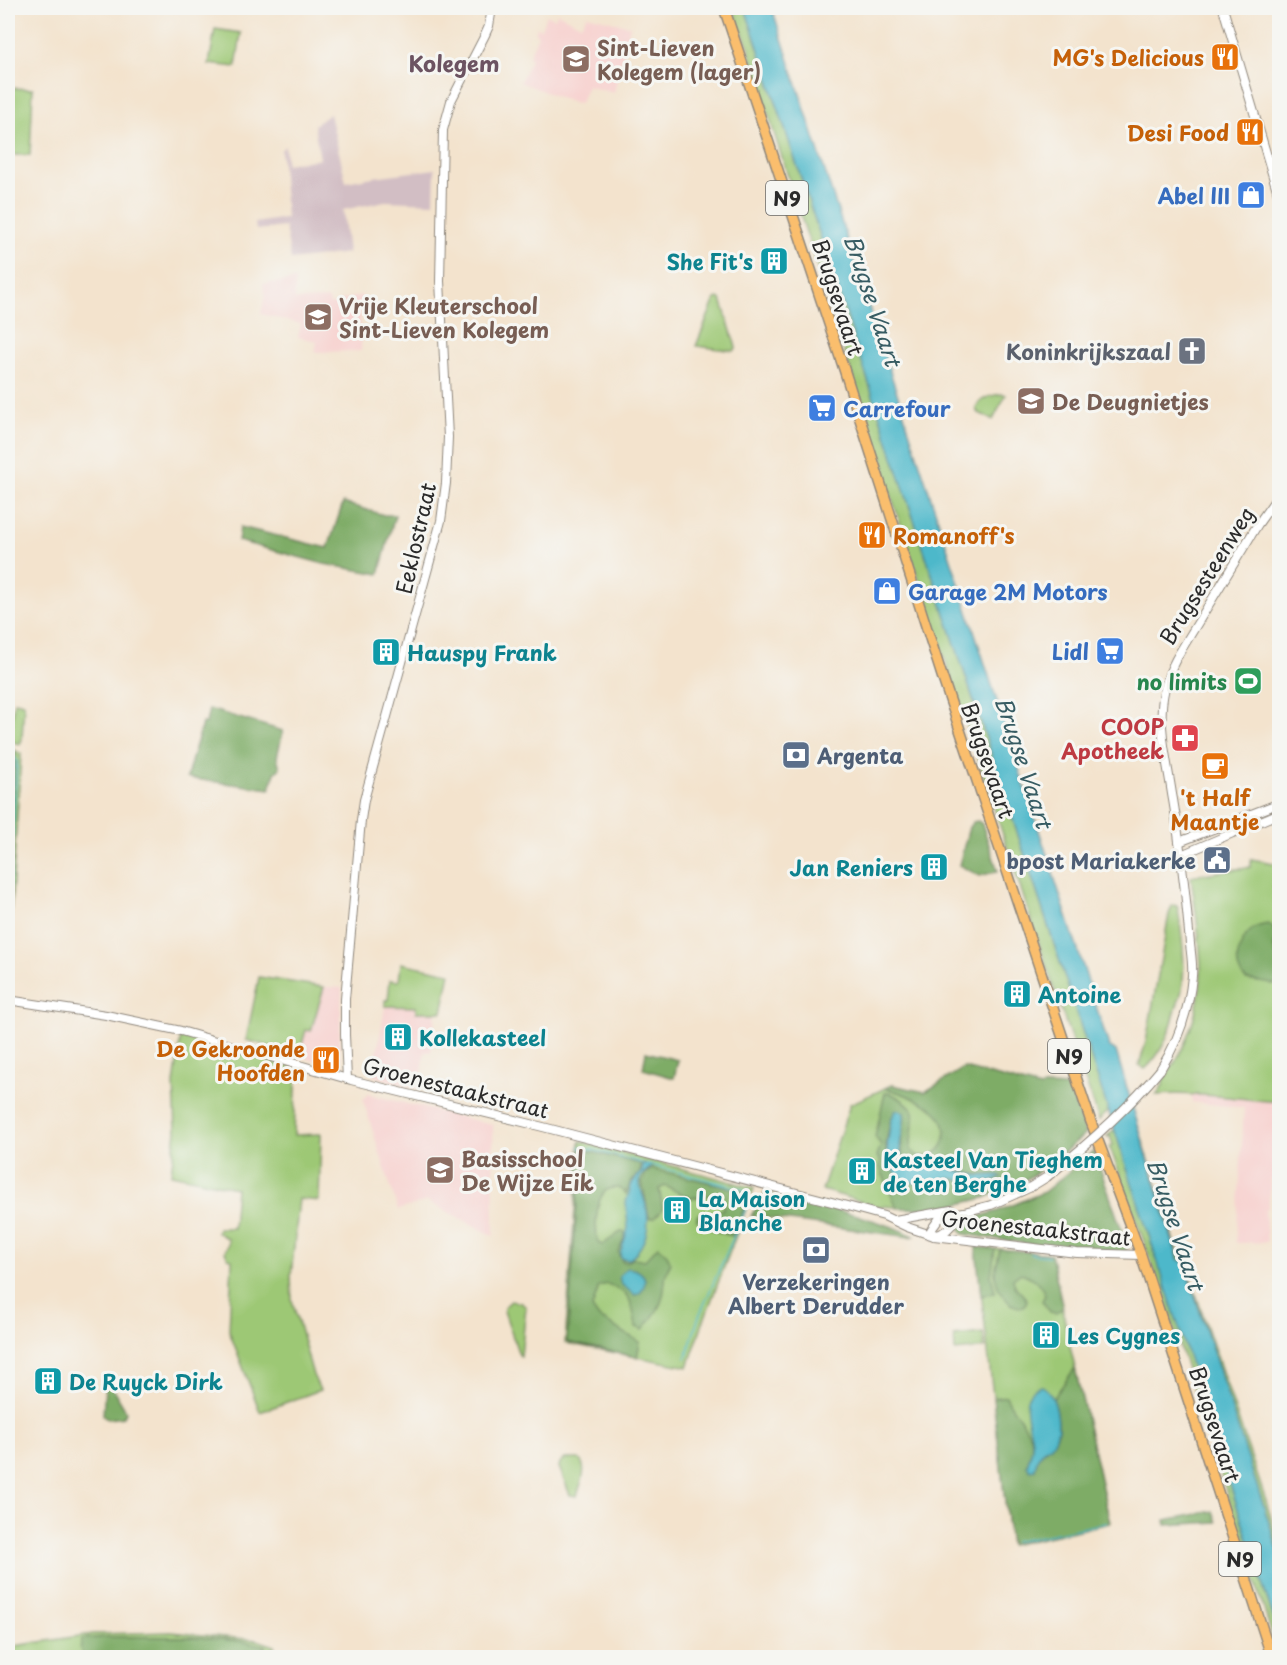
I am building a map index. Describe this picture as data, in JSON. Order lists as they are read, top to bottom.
{
  "streets": {
    "main road": ["N9", "Brugsevaart"],
    "street": ["Eeklostraat", "Brugsesteenweg", "Groenestaakstraat"]
  },
  "crossings": [
    ["Brugsevaart", "Groenestaakstraat"],
    ["Eeklostraat", "Groenestaakstraat"],
    ["Brugsesteenweg", "Groenestaakstraat"]
  ],
  "districts": ["Kolegem"],
  "water": ["Brugse Vaart"],
  "places": {
    "restaurant": [
      "MG's Delicious",
      "Desi Food",
      "Romanoff's",
      "De Gekroonde Hoofden"
    ],
    "school or university": [
      "Sint-Lieven Kolegem (lager)",
      "Vrije Kleuterschool Sint-Lieven Kolegem",
      "De Deugnietjes",
      "Basisschool De Wijze Eik"
    ],
    "shop": ["Abel III", "Garage 2M Motors"],
    "building": [
      "She Fit's",
      "Hauspy Frank",
      "Jan Reniers",
      "Antoine",
      "Kollekasteel",
      "Kasteel Van Tieghem de ten Berghe",
      "La Maison Blanche",
      "Les Cygnes",
      "De Ruyck Dirk"
    ],
    "church": ["Koninkrijkszaal"],
    "supermarket": ["Carrefour", "Lidl"],
    "sports": ["no limits"],
    "pharmacy": ["COOP Apotheek"],
    "bank": ["Argenta", "Verzekeringen Albert Derudder"],
    "cafe": ["'t Half Maantje"],
    "public building": ["bpost Mariakerke"]
  }
}
